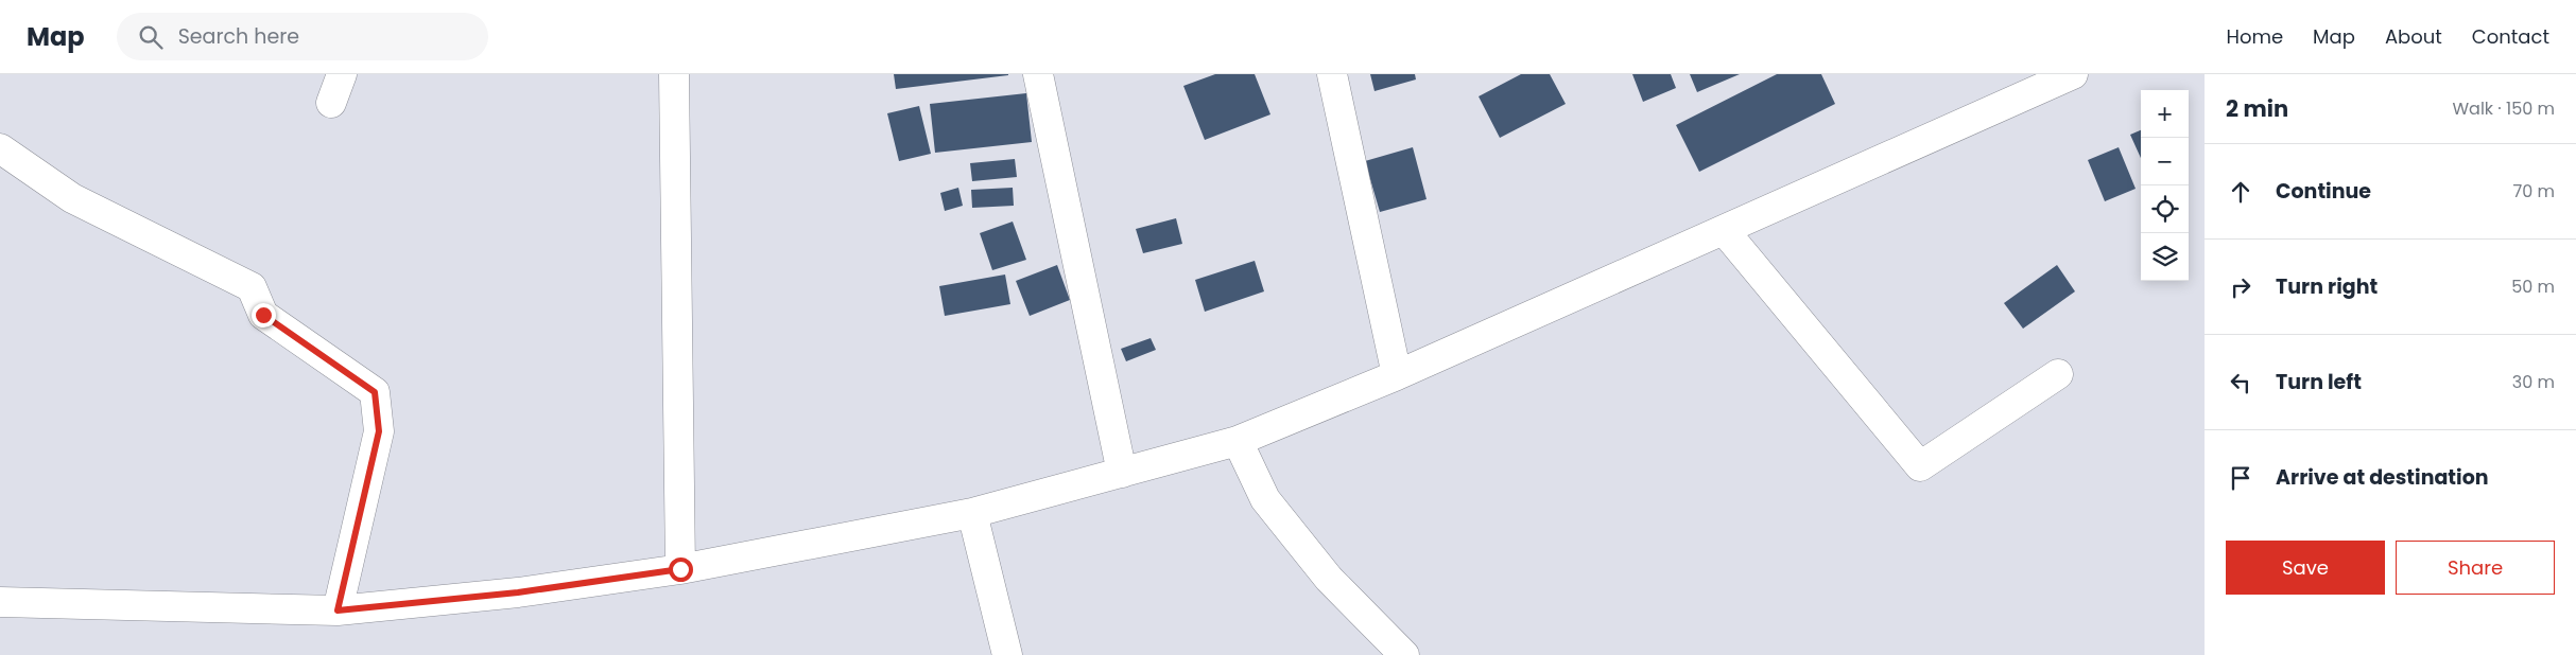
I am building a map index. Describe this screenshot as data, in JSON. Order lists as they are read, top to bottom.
{
  "page": {
    "header": "Map",
    "search": "Search here",
    "nav": [
      "Home",
      "Map",
      "About",
      "Contact"
    ],
    "heading": ["2 min", "Walk · 150 m"],
    "map_buttons": ["+", "−"],
    "list": [
      ["Continue", "70 m"],
      ["Turn right", "50 m"],
      ["Turn left", "30 m"],
      "Arrive at destination"
    ],
    "buttons": ["Save", "Share"]
  }
}
